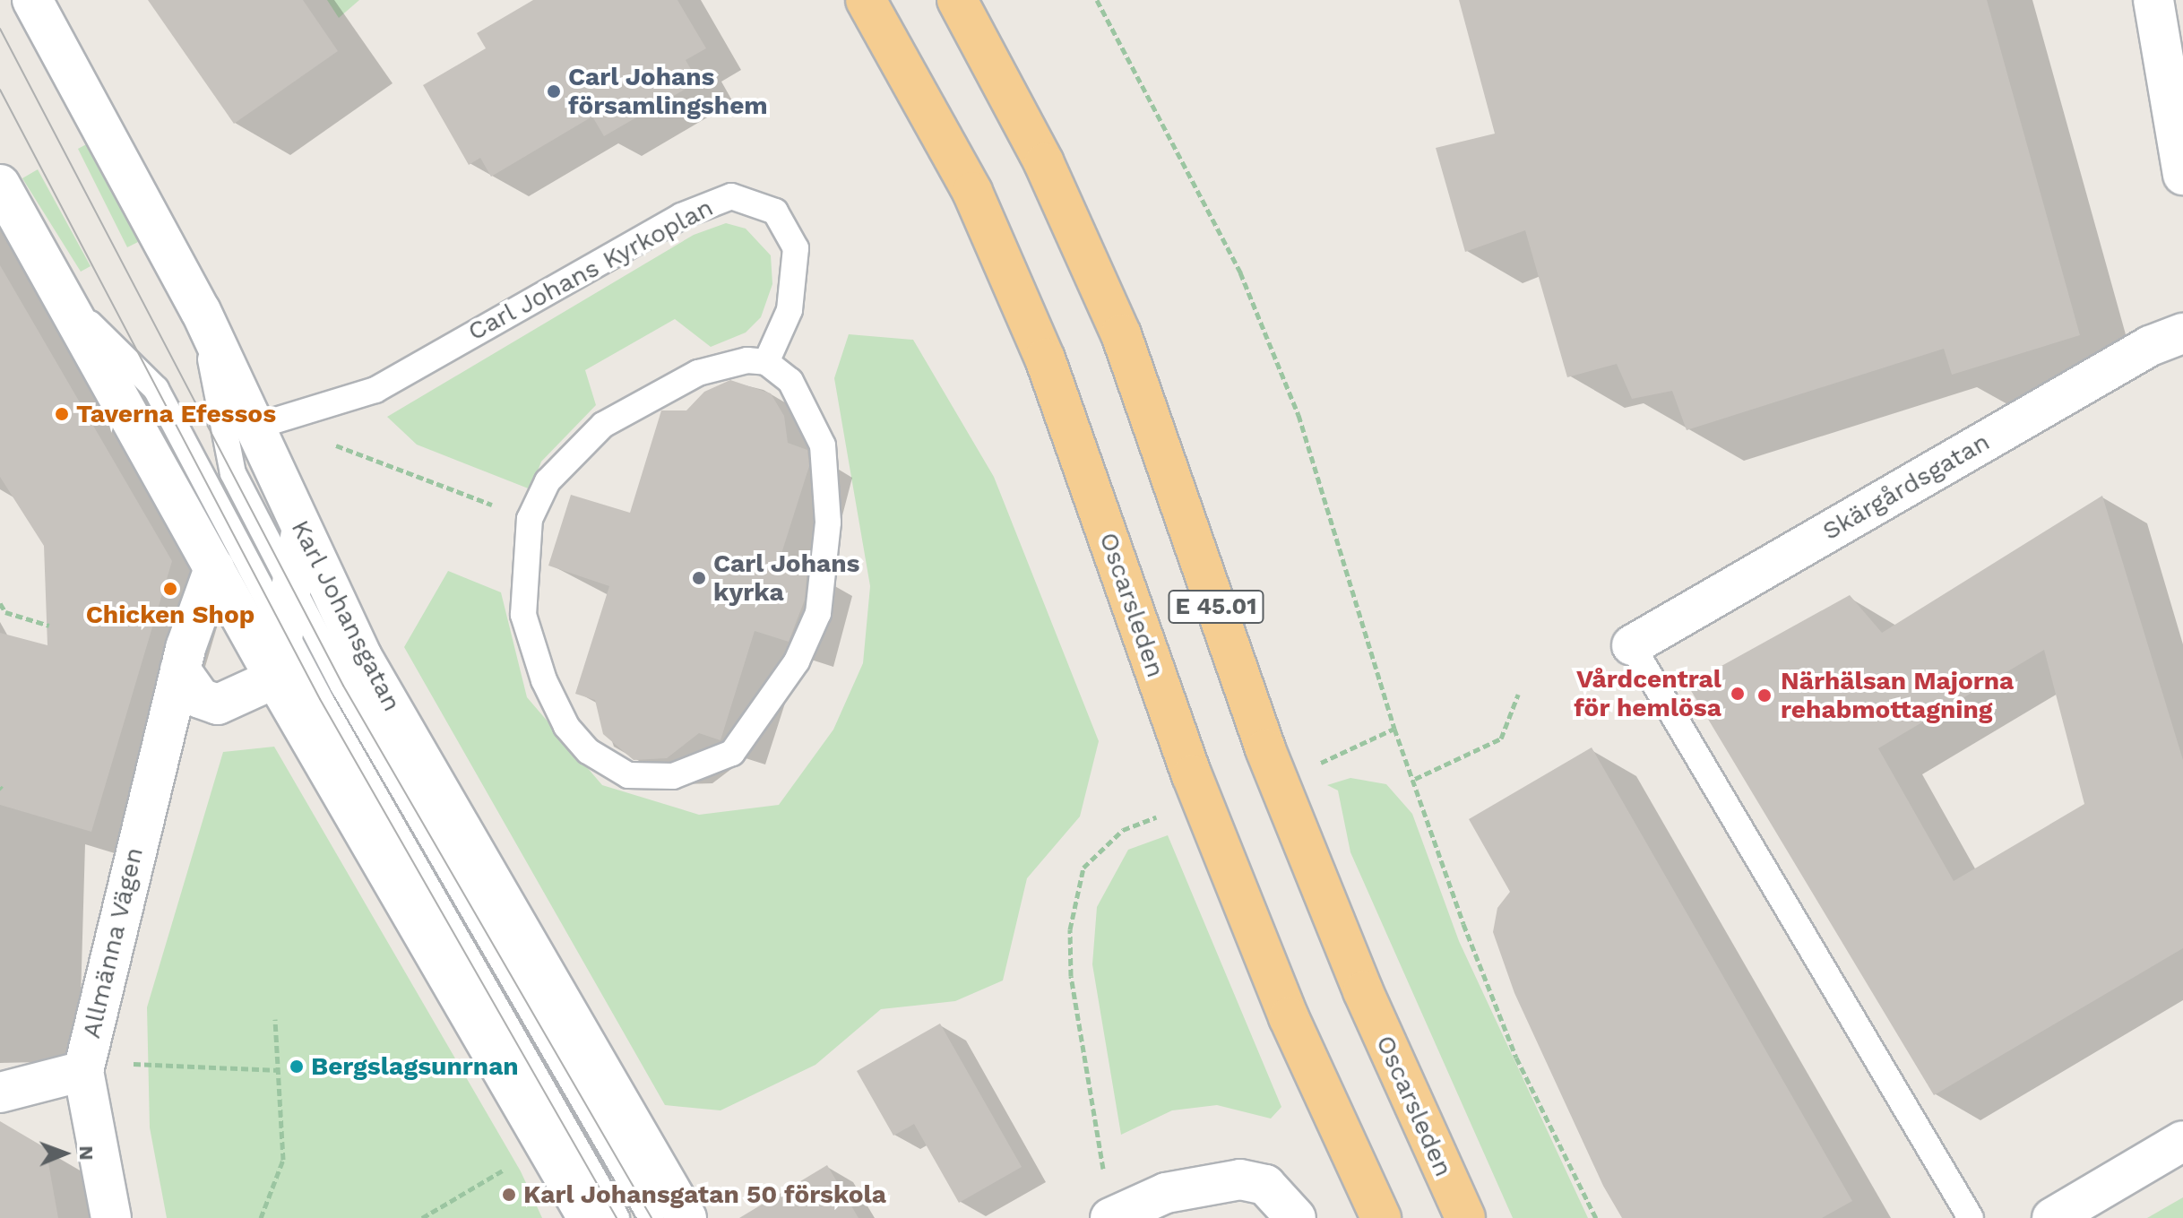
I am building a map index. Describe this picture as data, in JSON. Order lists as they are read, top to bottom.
{
  "streets": {
    "highway": ["Oscarsleden", "E 45.01"],
    "street": ["Skärgårdsgatan", "Karl Johansgatan", "Allmänna Vägen"],
    "lane": ["Carl Johans Kyrkoplan"]
  },
  "crossings": [
    ["Carl Johans Kyrkoplan", "Karl Johansgatan"]
  ],
  "places": [
    "Carl Johans församlingshem",
    "Taverna Efessos",
    "Carl Johans kyrka",
    "Chicken Shop",
    "Vårdcentral för hemlösa",
    "Närhälsan Majorna rehabmottagning",
    "Bergslagsunrnan",
    "Karl Johansgatan 50 förskola"
  ],
  "north": "right"
}
